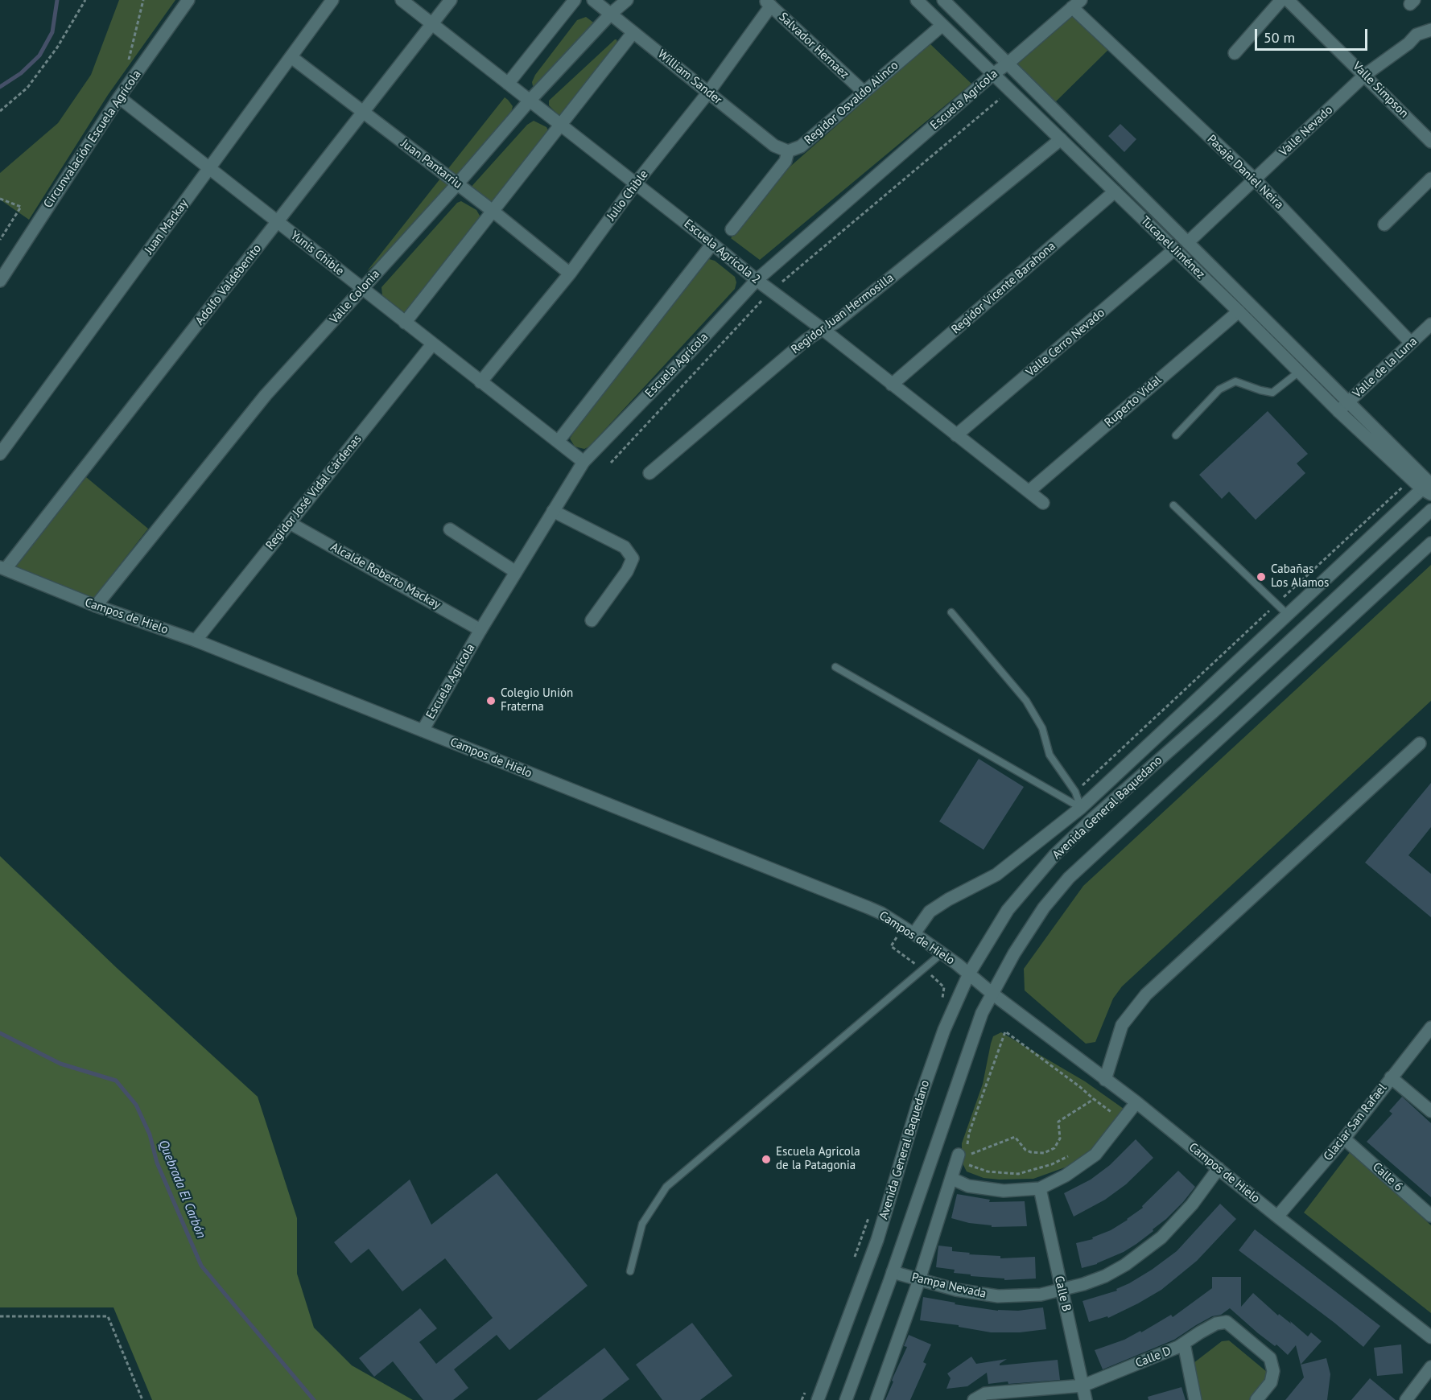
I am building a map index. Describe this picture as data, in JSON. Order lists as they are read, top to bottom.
{
  "streets": {
    "street": [
      "Salvador Hernaez",
      "William Sander",
      "Valle Simpson",
      "Escuela Agrícola",
      "Regidor Osvaldo Alinco",
      "Valle Nevado",
      "Circunvalación Escuela Agrícola",
      "Juan Pantarriu",
      "Pasaje Daniel Neira",
      "Julio Chible",
      "Juan Mackay",
      "Tucapel Jiménez",
      "Escuela Agrícola 2",
      "Yunis Chible",
      "Adolfo Valdebenito",
      "Regidor Vicente Barahona",
      "Valle Colonia",
      "Regidor Juan Hermosilla",
      "Valle Cerro Nevado",
      "Valle de la Luna",
      "Ruperto Vidal",
      "Regidor José Vidal Cárdenas",
      "Alcalde Roberto Mackay",
      "Campos de Hielo",
      "Avenida General Baquedano",
      "Glaciar San Rafael",
      "Calle 6",
      "Pampa Nevada",
      "Calle B",
      "Calle D"
    ]
  },
  "crossings": [
    ["Salvador Hernaez", "Regidor Osvaldo Alinco"],
    ["Salvador Hernaez", "Julio Chible"],
    ["William Sander", "Regidor Osvaldo Alinco"],
    ["William Sander", "Julio Chible"],
    ["William Sander", "Valle Colonia"],
    ["Valle Simpson", "Valle Nevado"],
    ["Escuela Agrícola", "Pasaje Daniel Neira"],
    ["Escuela Agrícola", "Tucapel Jiménez"],
    ["Escuela Agrícola", "Escuela Agrícola 2"],
    ["Escuela Agrícola", "Yunis Chible"],
    ["Escuela Agrícola", "Alcalde Roberto Mackay"],
    ["Escuela Agrícola", "Campos de Hielo"],
    ["Regidor Osvaldo Alinco", "Tucapel Jiménez"],
    ["Valle Nevado", "Pasaje Daniel Neira"],
    ["Valle Nevado", "Tucapel Jiménez"],
    ["Circunvalación Escuela Agrícola", "Yunis Chible"],
    ["Juan Pantarriu", "Julio Chible"],
    ["Juan Pantarriu", "Juan Mackay"],
    ["Juan Pantarriu", "Adolfo Valdebenito"],
    ["Juan Pantarriu", "Valle Colonia"],
    ["Pasaje Daniel Neira", "Valle de la Luna"],
    ["Julio Chible", "Escuela Agrícola 2"],
    ["Julio Chible", "Yunis Chible"],
    ["Juan Mackay", "Yunis Chible"],
    ["Tucapel Jiménez", "Regidor Vicente Barahona"],
    ["Tucapel Jiménez", "Regidor Juan Hermosilla"],
    ["Tucapel Jiménez", "Valle Cerro Nevado"],
    ["Tucapel Jiménez", "Valle de la Luna"],
    ["Tucapel Jiménez", "Ruperto Vidal"],
    ["Tucapel Jiménez", "Avenida General Baquedano"],
    ["Escuela Agrícola 2", "Adolfo Valdebenito"],
    ["Escuela Agrícola 2", "Regidor Vicente Barahona"],
    ["Escuela Agrícola 2", "Valle Colonia"],
    ["Escuela Agrícola 2", "Regidor Juan Hermosilla"],
    ["Escuela Agrícola 2", "Valle Cerro Nevado"],
    ["Escuela Agrícola 2", "Ruperto Vidal"],
    ["Yunis Chible", "Adolfo Valdebenito"],
    ["Yunis Chible", "Valle Colonia"],
    ["Yunis Chible", "Regidor José Vidal Cárdenas"],
    ["Adolfo Valdebenito", "Campos de Hielo"],
    ["Valle Colonia", "Campos de Hielo"],
    ["Regidor José Vidal Cárdenas", "Alcalde Roberto Mackay"],
    ["Regidor José Vidal Cárdenas", "Campos de Hielo"],
    ["Campos de Hielo", "Avenida General Baquedano"],
    ["Campos de Hielo", "Glaciar San Rafael"],
    ["Campos de Hielo", "Pampa Nevada"],
    ["Avenida General Baquedano", "Pampa Nevada"],
    ["Glaciar San Rafael", "Calle 6"],
    ["Pampa Nevada", "Calle B"],
    ["Calle B", "Calle D"]
  ],
  "water": ["Quebrada El Carbón"],
  "places": ["Cabañas Los Alamos", "Colegio Unión Fraterna", "Escuela Agricola de la Patagonia"],
  "scale_bar": "50 m"
}
